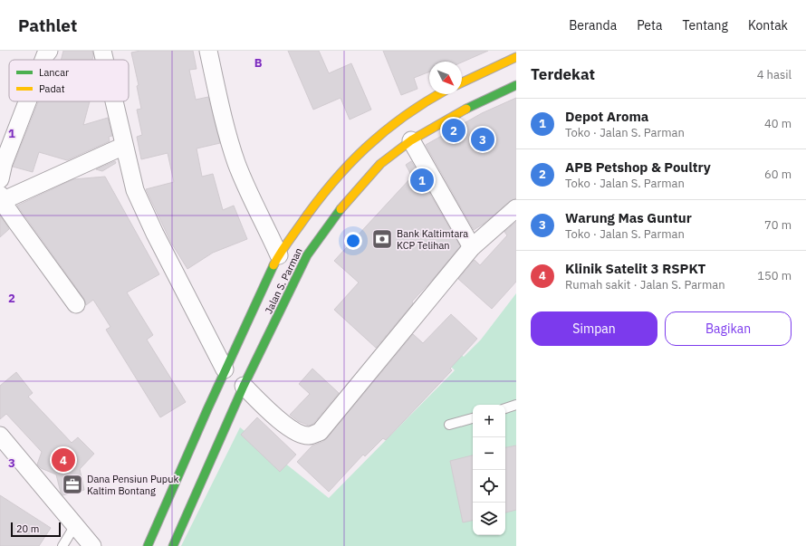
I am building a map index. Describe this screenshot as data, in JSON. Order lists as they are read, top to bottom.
{
  "streets": {
    "main road": ["Jalan S. Parman"]
  },
  "places": {
    "bank": ["Bank Kaltimtara KCP Telihan"],
    "office": ["Dana Pensiun Pupuk Kaltim Bontang"]
  },
  "legend": ["Lancar", "Padat"],
  "scale_bar": "20 m",
  "north": "bottom right",
  "page": {
    "header": "Pathlet",
    "nav": [
      "Beranda",
      "Peta",
      "Tentang",
      "Kontak"
    ],
    "heading": ["Terdekat", "4 hasil"],
    "list": [
      {
        "mark": "1",
        "name": "Depot Aroma",
        "note": "Toko · Jalan S. Parman",
        "value": "40 m"
      },
      {
        "mark": "2",
        "name": "APB Petshop & Poultry",
        "note": "Toko · Jalan S. Parman",
        "value": "60 m"
      },
      {
        "mark": "3",
        "name": "Warung Mas Guntur",
        "note": "Toko · Jalan S. Parman",
        "value": "70 m"
      },
      {
        "mark": "4",
        "name": "Klinik Satelit 3 RSPKT",
        "note": "Rumah sakit · Jalan S. Parman",
        "value": "150 m"
      }
    ],
    "pins": [
      "2",
      "3",
      "1",
      "4"
    ],
    "buttons": ["Simpan", "Bagikan"],
    "map_buttons": ["+", "−"],
    "scale": "20 m"
  },
  "grid": {
    "columns": ["B"],
    "rows": ["1", "2", "3"]
  }
}
